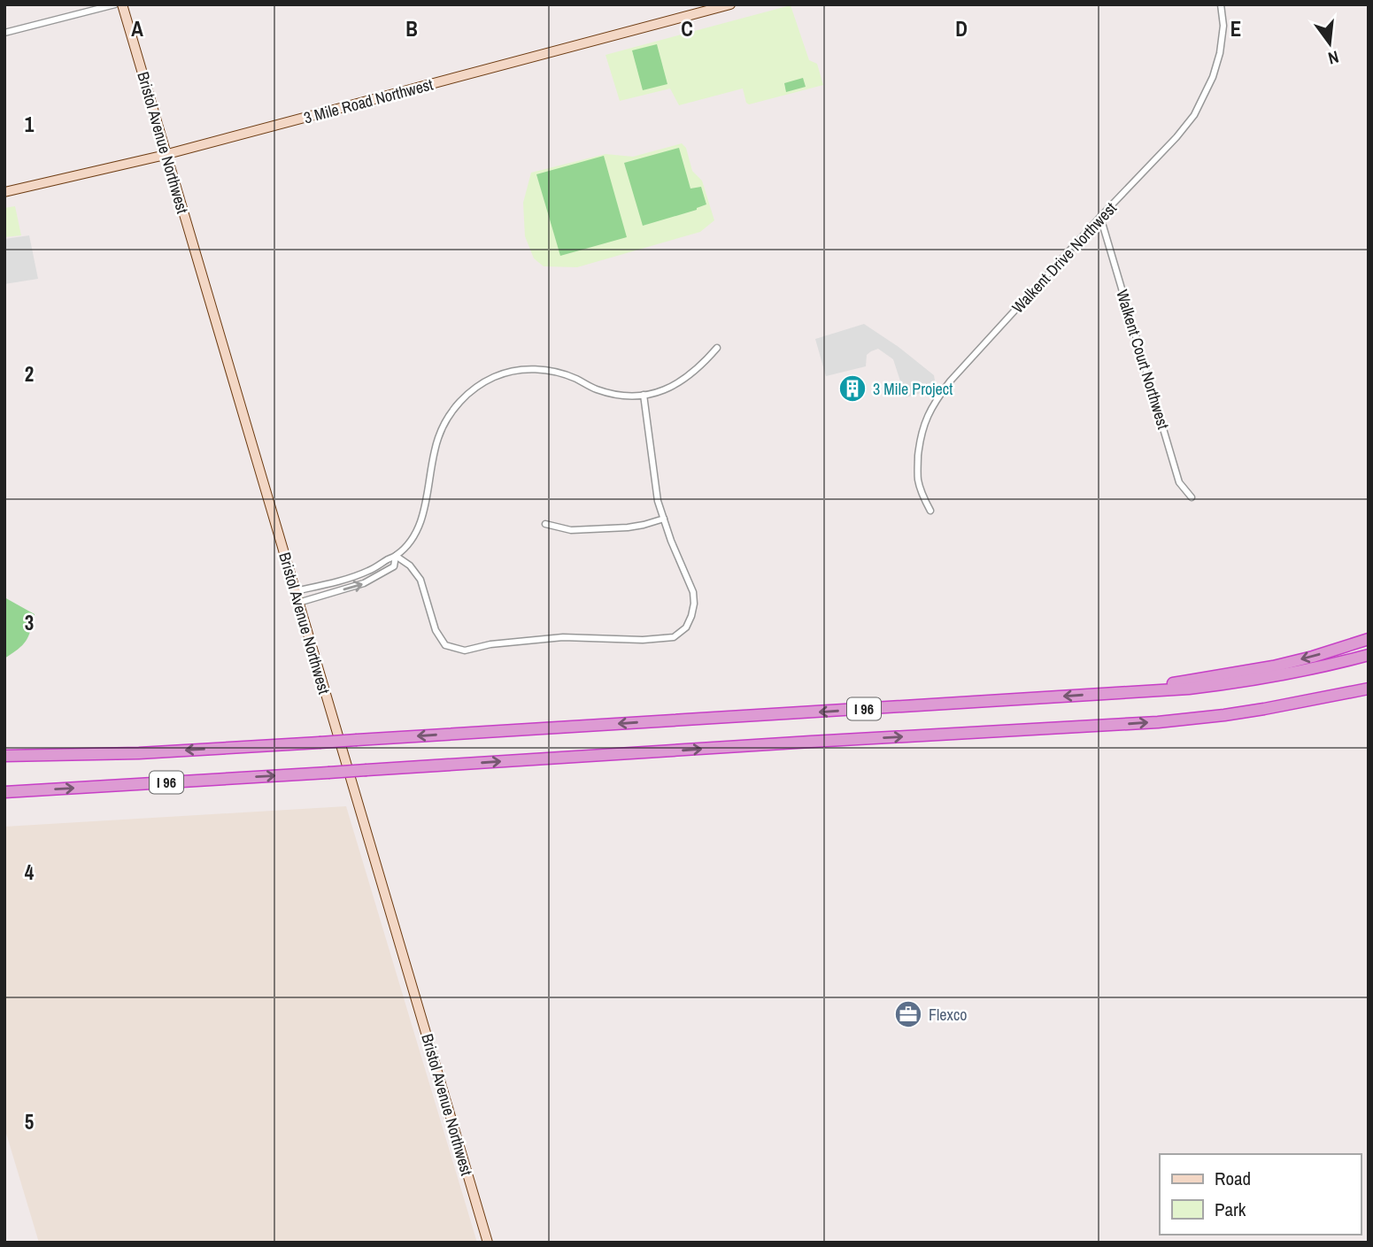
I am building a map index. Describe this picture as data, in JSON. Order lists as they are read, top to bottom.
{
  "streets": {
    "highway": ["I 96"],
    "street": [
      "3 Mile Road Northwest",
      "Bristol Avenue Northwest",
      "Walkent Drive Northwest",
      "Walkent Court Northwest"
    ]
  },
  "crossings": [
    ["3 Mile Road Northwest", "Bristol Avenue Northwest"],
    ["Walkent Drive Northwest", "Walkent Court Northwest"]
  ],
  "places": {
    "building": ["3 Mile Project"],
    "office": ["Flexco"]
  },
  "legend": ["Road", "Park"],
  "north": "bottom",
  "grid": {
    "columns": [
      "A",
      "B",
      "C",
      "D",
      "E"
    ],
    "rows": [
      "1",
      "2",
      "3",
      "4",
      "5"
    ]
  }
}
